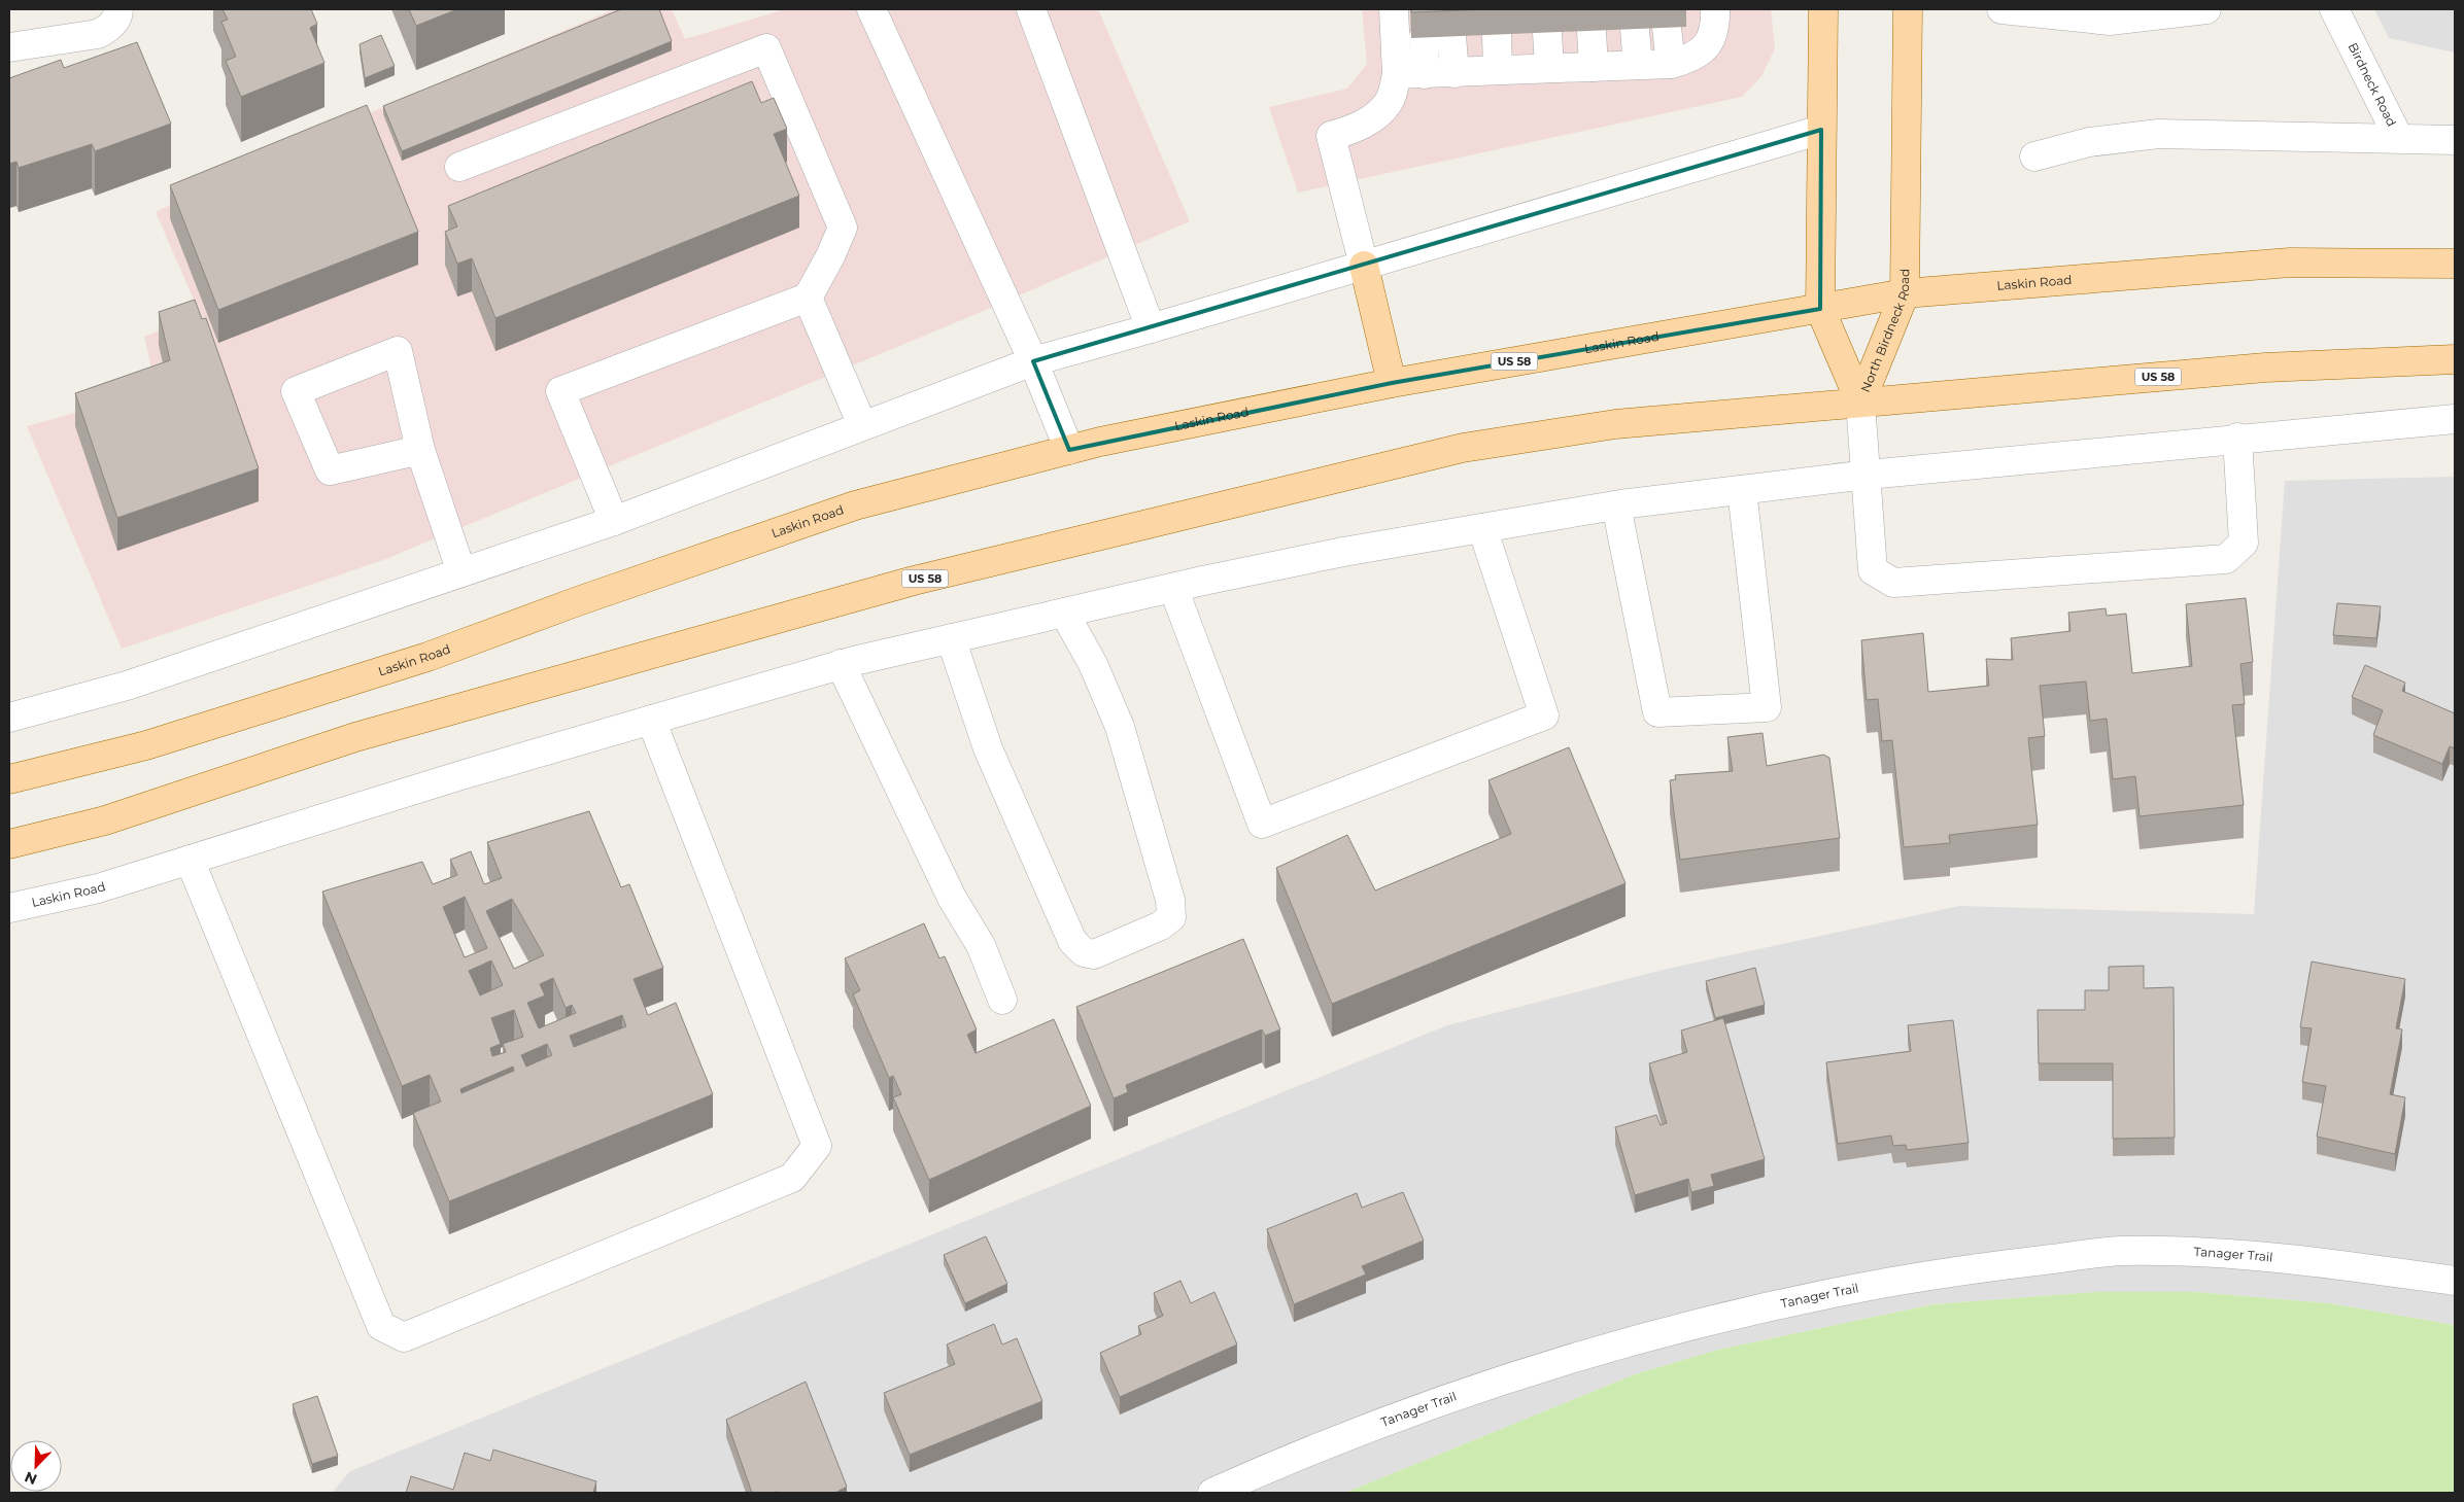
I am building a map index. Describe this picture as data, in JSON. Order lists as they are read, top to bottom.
{
  "streets": {
    "main road": ["Laskin Road", "North Birdneck Road", "US 58"],
    "street": ["Birdneck Road", "Tanager Trail"]
  },
  "crossings": [
    ["Laskin Road", "North Birdneck Road"],
    ["North Birdneck Road", "US 58"]
  ],
  "north": "bottom left"
}
